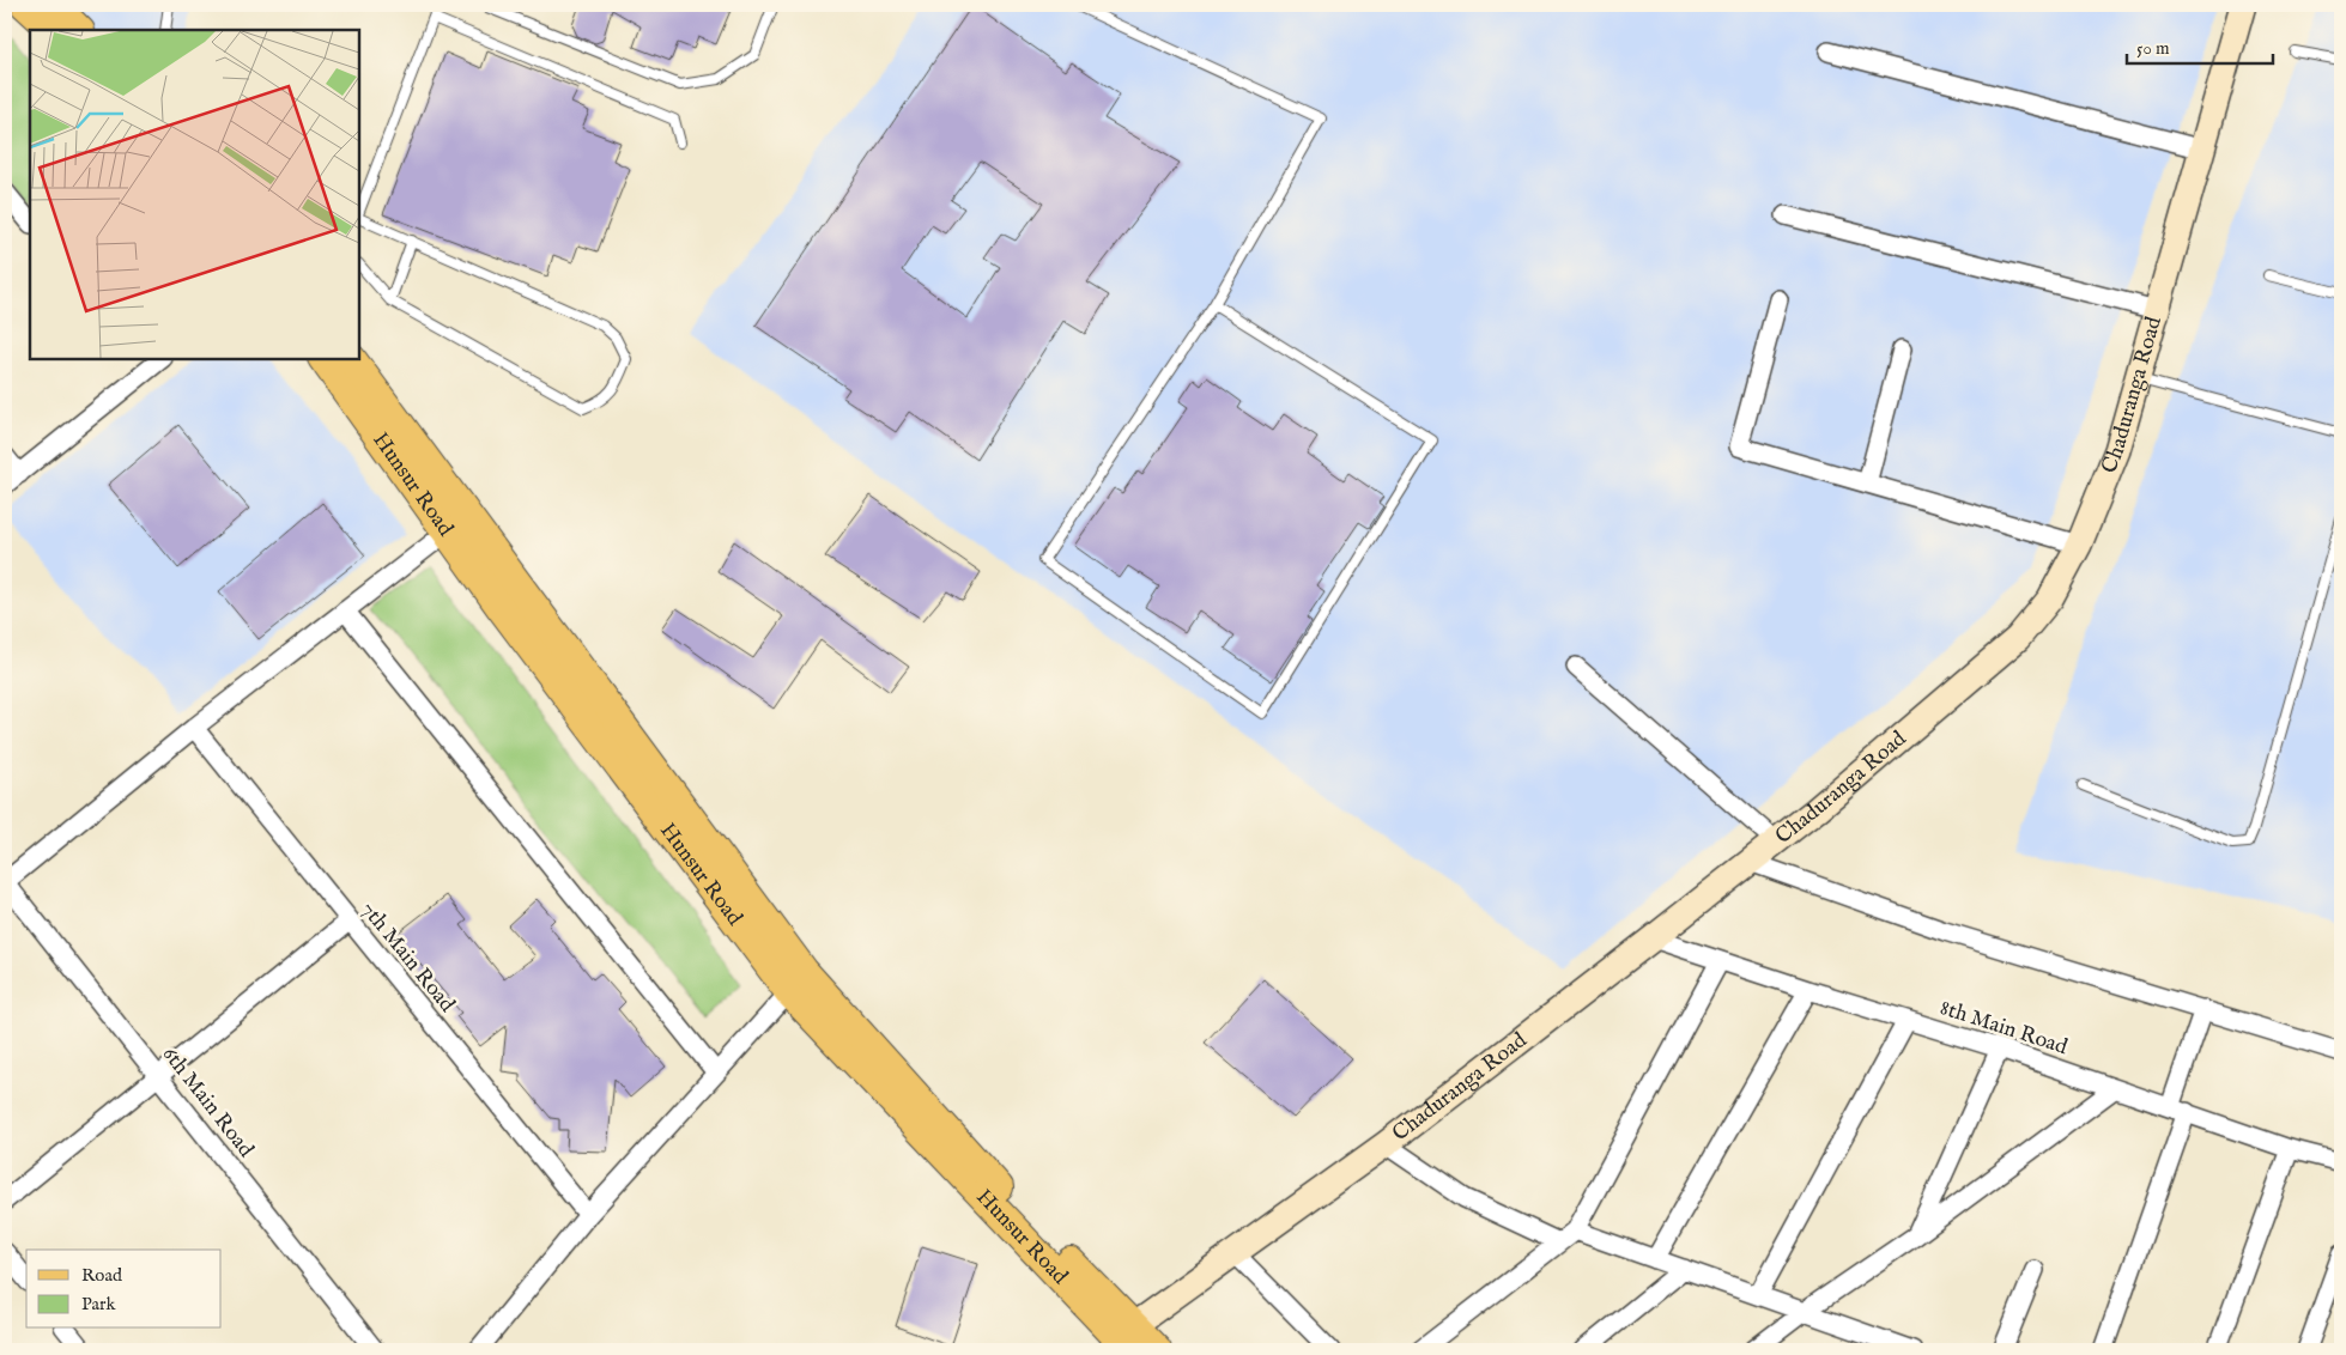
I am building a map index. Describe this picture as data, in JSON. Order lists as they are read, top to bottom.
{
  "streets": {
    "main road": ["Hunsur Road"],
    "street": [
      "Chaduranga Road",
      "7th Main Road",
      "8th Main Road",
      "6th Main Road"
    ]
  },
  "crossings": [
    ["Chaduranga Road", "Hunsur Road"],
    ["Chaduranga Road", "8th Main Road"]
  ],
  "legend": ["Road", "Park"],
  "scale_bar": "50 m"
}
